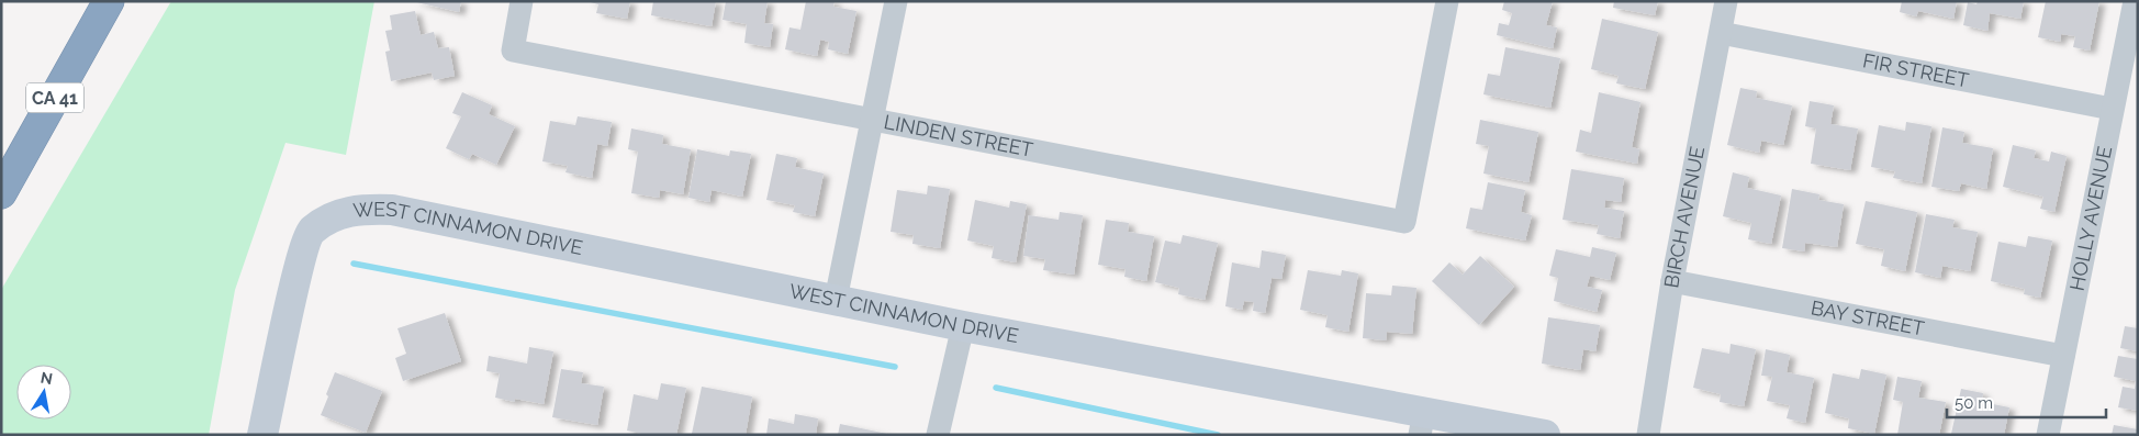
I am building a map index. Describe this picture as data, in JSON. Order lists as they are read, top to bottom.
{
  "streets": {
    "highway": ["CA 41"],
    "main road": ["WEST CINNAMON DRIVE"],
    "street": [
      "FIR STREET",
      "LINDEN STREET",
      "BIRCH AVENUE",
      "HOLLY AVENUE",
      "BAY STREET"
    ]
  },
  "crossings": [
    ["FIR STREET", "BIRCH AVENUE"],
    ["FIR STREET", "HOLLY AVENUE"],
    ["BIRCH AVENUE", "BAY STREET"],
    ["HOLLY AVENUE", "BAY STREET"]
  ],
  "scale_bar": "50 m",
  "north": "top"
}
